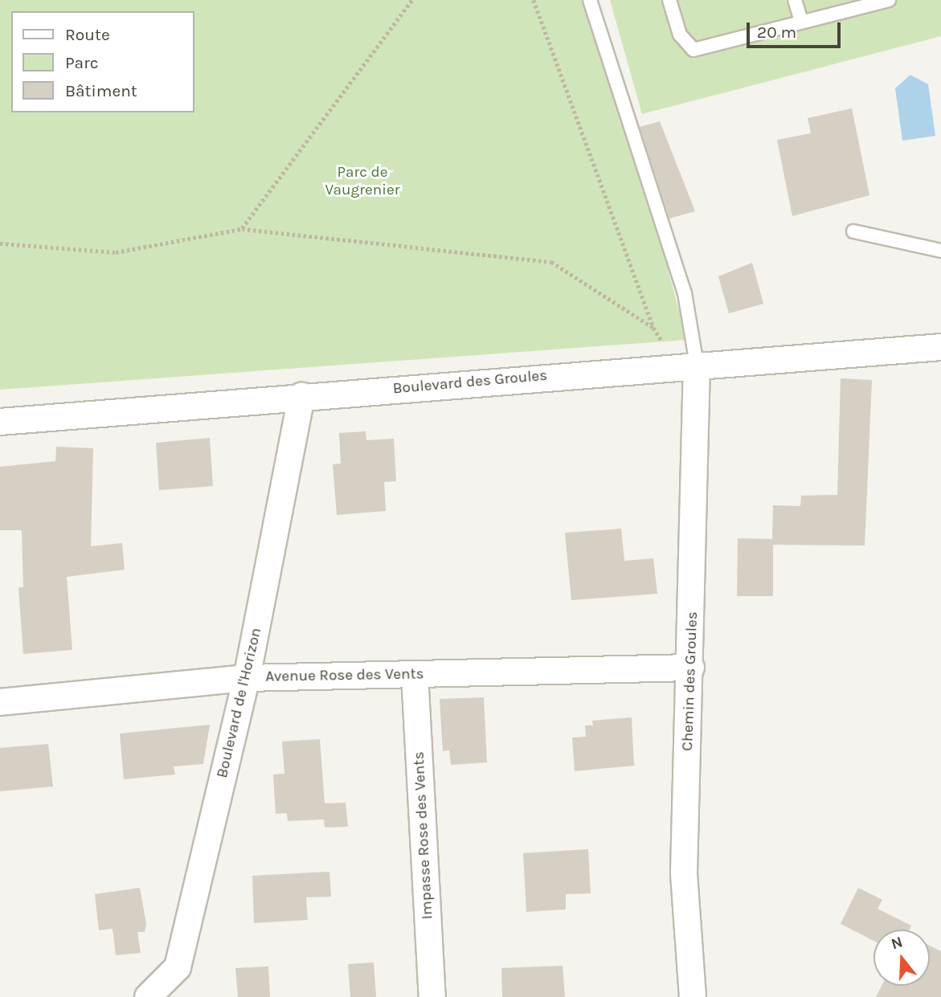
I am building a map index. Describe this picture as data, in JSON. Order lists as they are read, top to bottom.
{
  "streets": {
    "street": [
      "Boulevard des Groules",
      "Avenue Rose des Vents",
      "Chemin des Groules",
      "Boulevard de l'Horizon",
      "Impasse Rose des Vents"
    ]
  },
  "crossings": [
    ["Boulevard des Groules", "Chemin des Groules"],
    ["Boulevard des Groules", "Boulevard de l'Horizon"],
    ["Avenue Rose des Vents", "Chemin des Groules"],
    ["Avenue Rose des Vents", "Boulevard de l'Horizon"],
    ["Avenue Rose des Vents", "Impasse Rose des Vents"]
  ],
  "parks": ["Parc de Vaugrenier"],
  "legend": ["Route", "Parc", "Bâtiment"],
  "scale_bar": "20 m",
  "north": "top"
}
